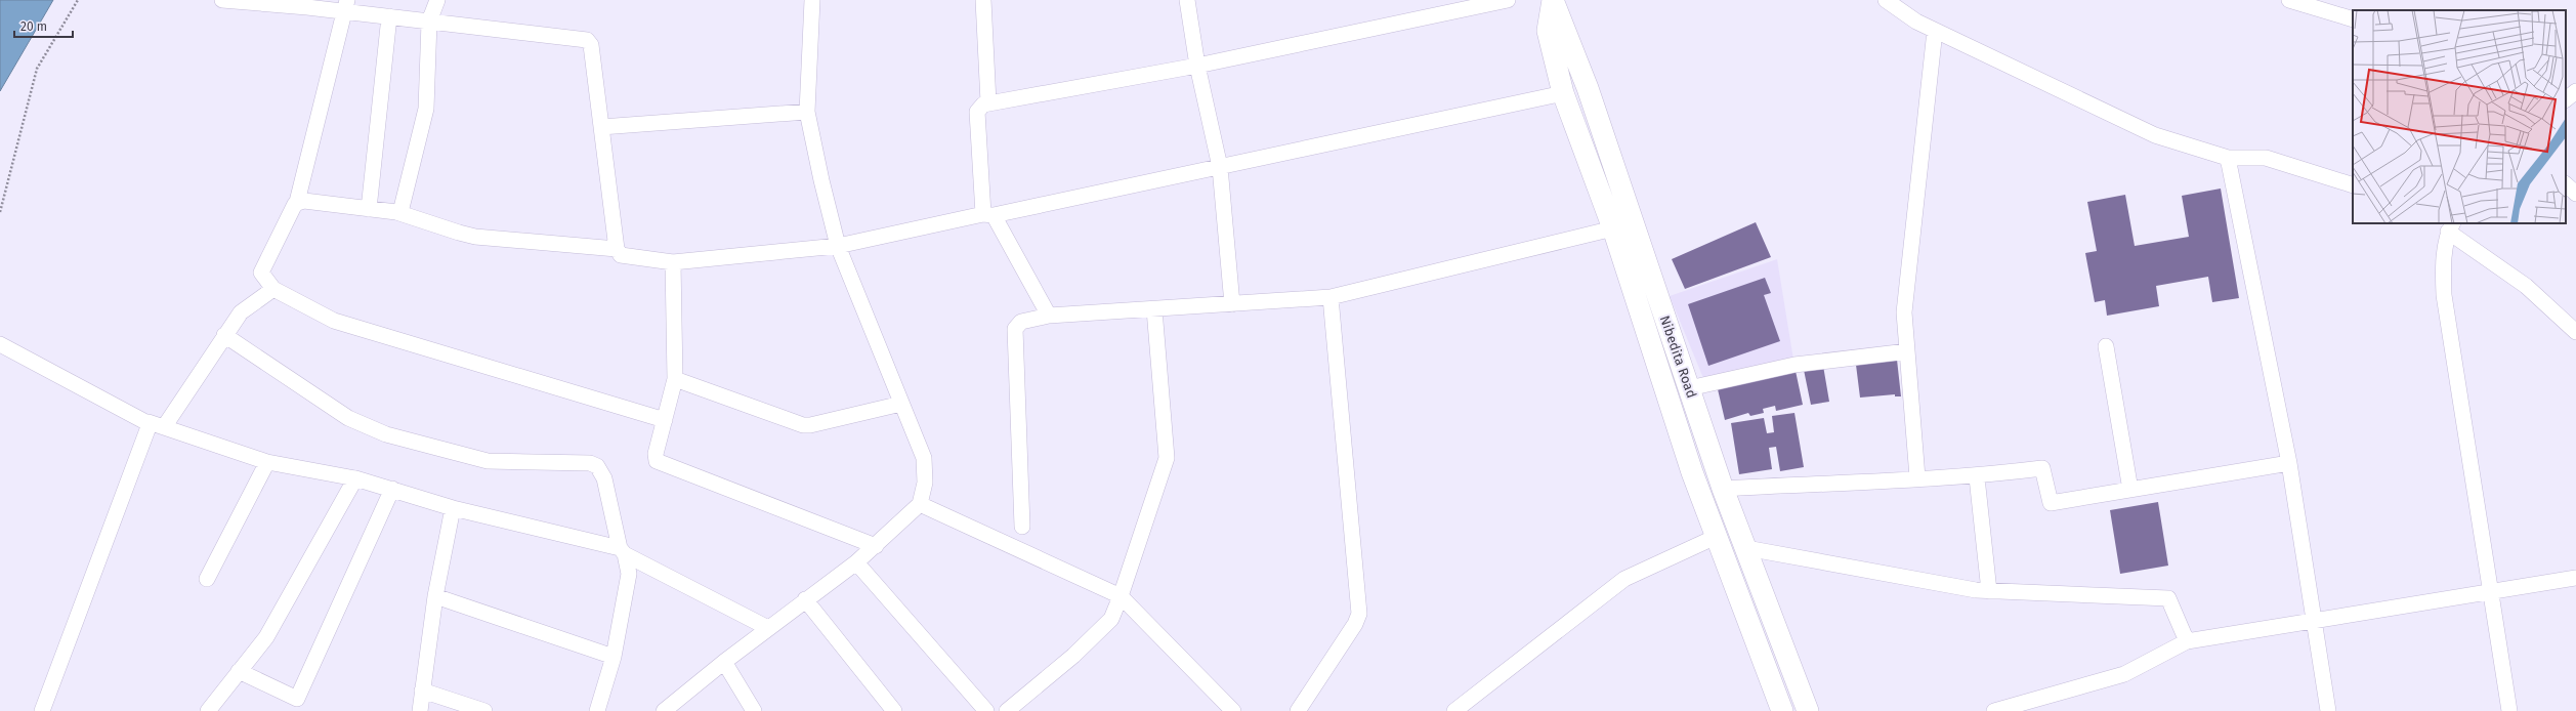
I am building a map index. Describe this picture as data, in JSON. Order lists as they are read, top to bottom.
{
  "streets": {
    "street": ["Nibedita Road"]
  },
  "scale_bar": "20 m"
}
